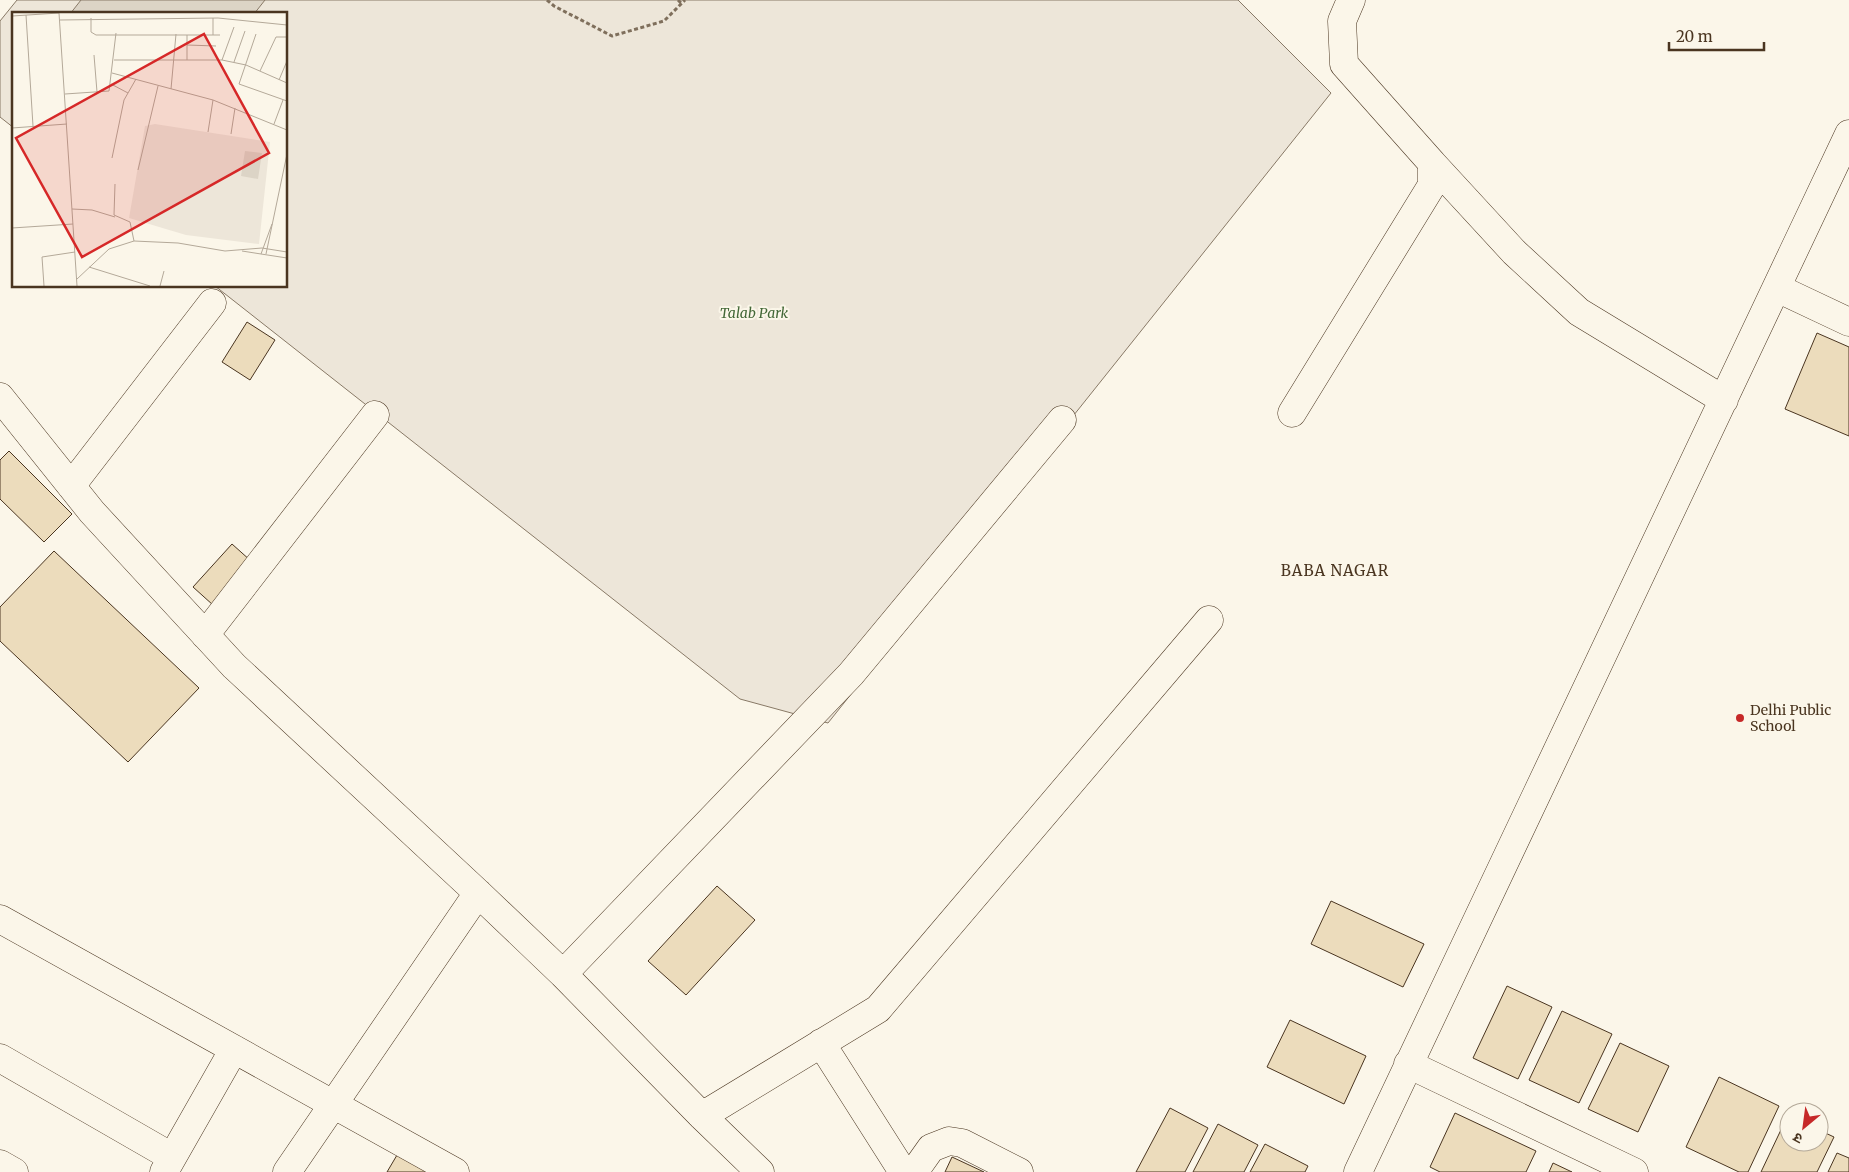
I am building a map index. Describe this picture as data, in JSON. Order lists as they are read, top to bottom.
{
  "districts": ["BABA NAGAR"],
  "parks": ["Talab Park"],
  "places": ["Delhi Public School"],
  "scale_bar": "20 m",
  "north": "bottom left"
}
